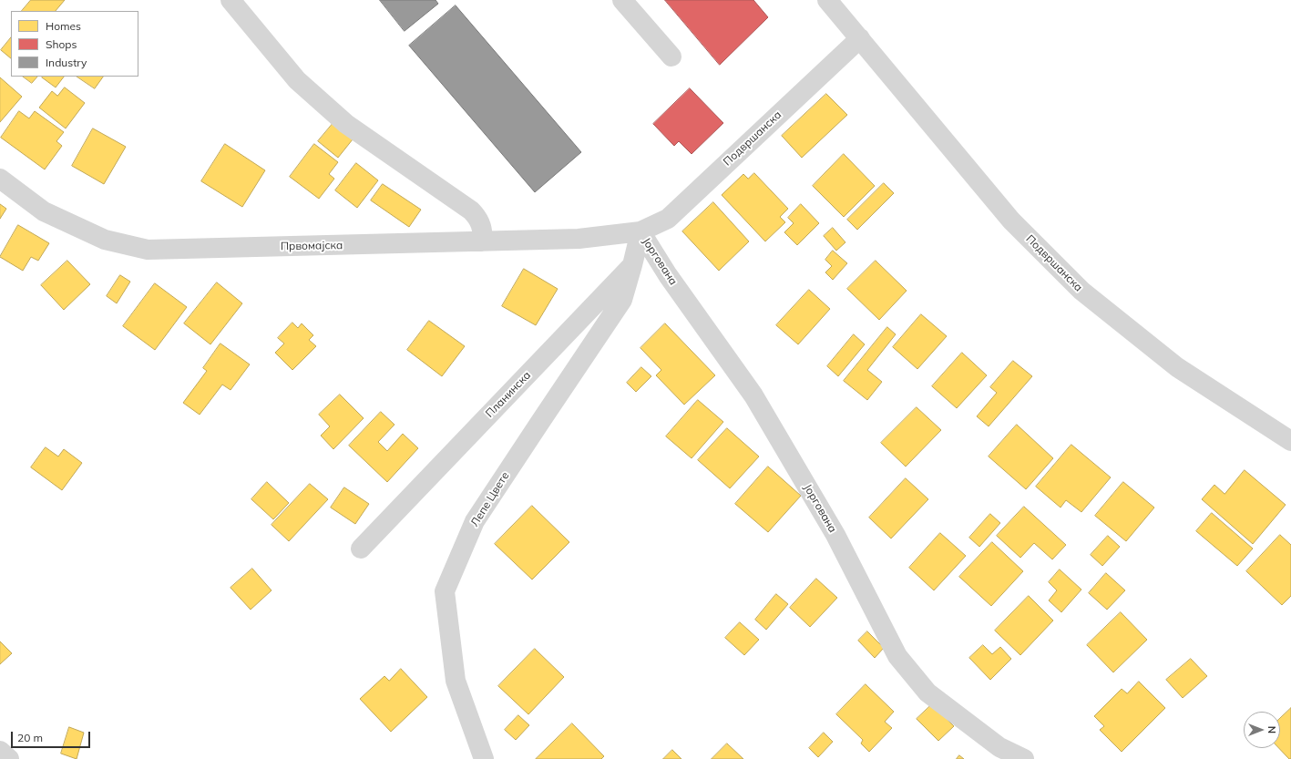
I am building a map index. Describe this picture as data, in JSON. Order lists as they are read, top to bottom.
{
  "streets": {
    "street": [
      "Подвршанска",
      "Првомајска",
      "Јоргована",
      "Планинска",
      "Лепе Цвете"
    ]
  },
  "crossings": [
    ["Подвршанска", "Првомајска"],
    ["Подвршанска", "Јоргована"],
    ["Првомајска", "Јоргована"],
    ["Планинска", "Лепе Цвете"]
  ],
  "legend": ["Homes", "Shops", "Industry"],
  "scale_bar": "20 m",
  "north": "right"
}
